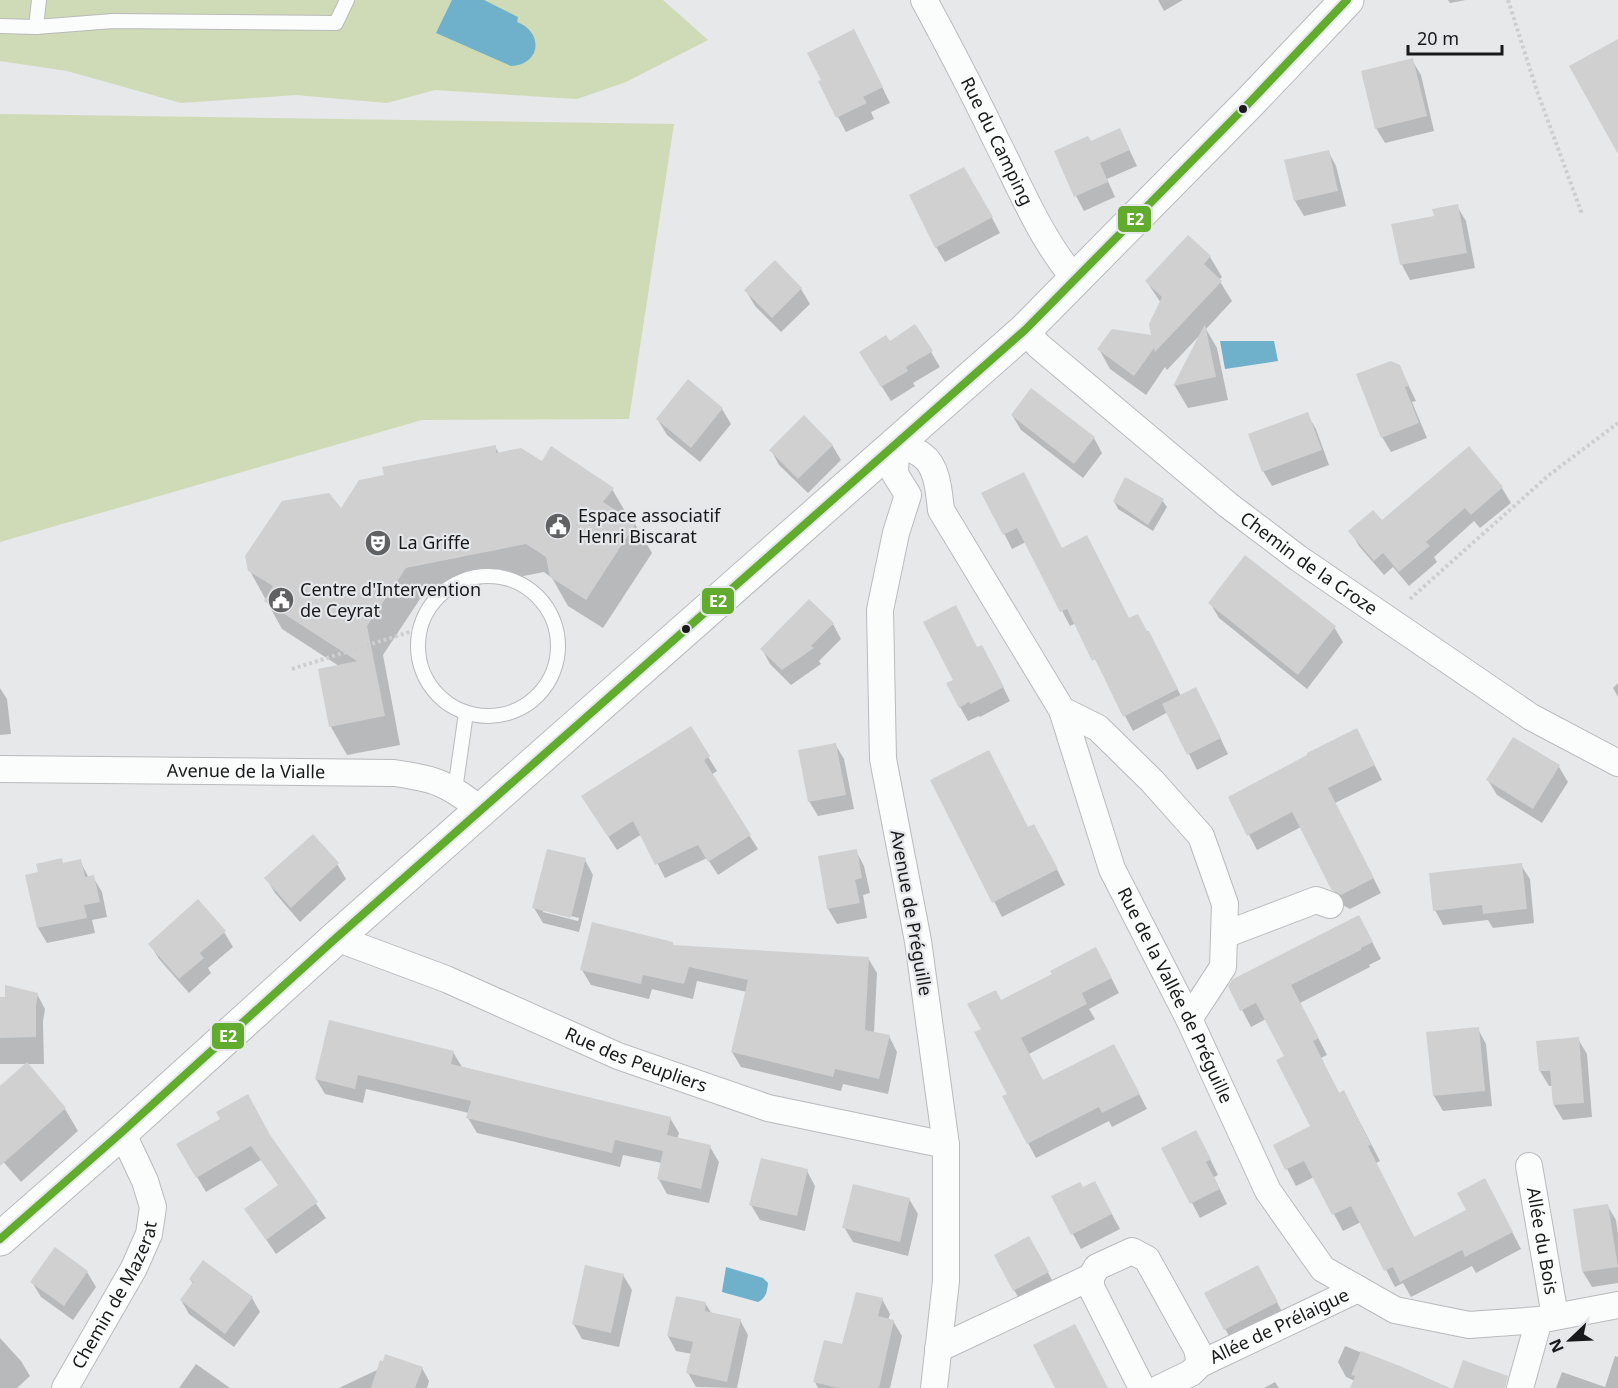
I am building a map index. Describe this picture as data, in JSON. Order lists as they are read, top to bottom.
{
  "streets": {
    "street": [
      "Rue du Camping",
      "Chemin de la Croze",
      "Avenue de la Vialle",
      "Avenue de Préguille",
      "Rue de la Vallée de Préguille",
      "Rue des Peupliers",
      "Allée du Bois",
      "Chemin de Mazerat",
      "Allée de Prélaigue"
    ]
  },
  "crossings": [
    ["Avenue de Préguille", "Rue des Peupliers"],
    ["Avenue de Préguille", "Allée de Prélaigue"],
    ["Rue de la Vallée de Préguille", "Allée du Bois"],
    ["Rue de la Vallée de Préguille", "Allée de Prélaigue"]
  ],
  "places": {
    "public building": ["Espace associatif Henri Biscarat", "Centre d'Intervention de Ceyrat"],
    "theatre": ["La Griffe"]
  },
  "lines": ["transit line E2"],
  "scale_bar": "20 m",
  "north": "bottom left"
}
